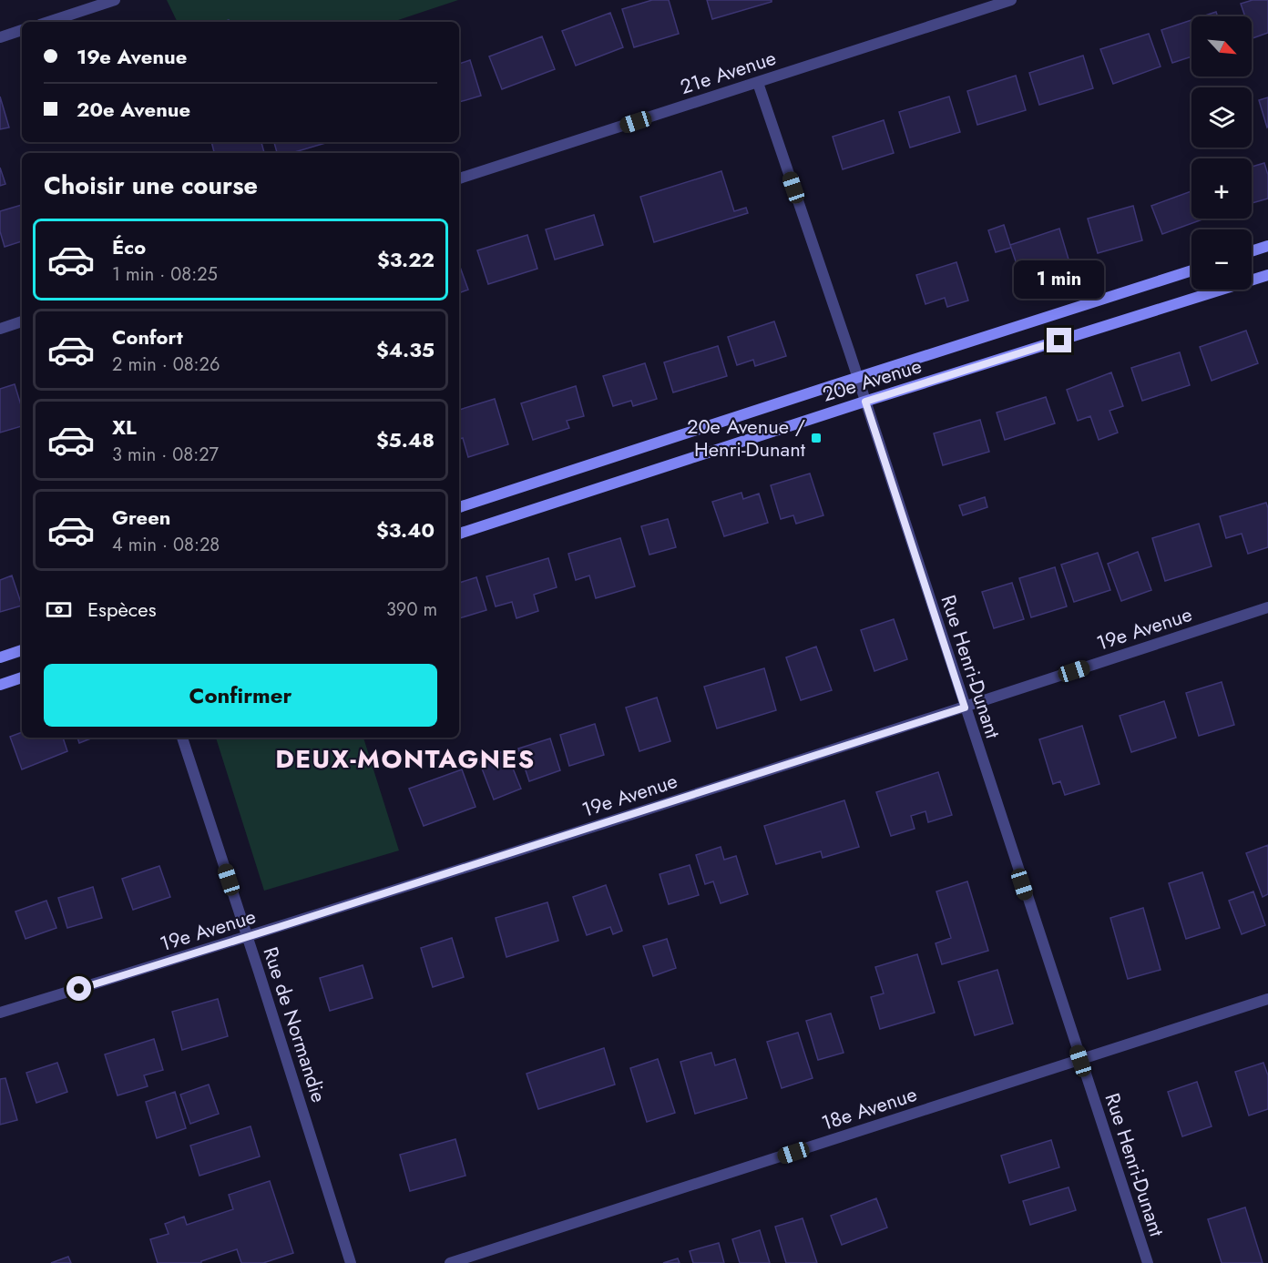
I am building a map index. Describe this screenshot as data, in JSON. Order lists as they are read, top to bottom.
{
  "streets": {
    "street": [
      "21e Avenue",
      "20e Avenue",
      "19e Avenue",
      "Rue Henri-Dunant",
      "Rue de Normandie",
      "18e Avenue"
    ]
  },
  "crossings": [
    ["21e Avenue", "Rue Henri-Dunant"],
    ["20e Avenue", "Rue Henri-Dunant"],
    ["19e Avenue", "Rue Henri-Dunant"],
    ["19e Avenue", "Rue de Normandie"],
    ["Rue Henri-Dunant", "18e Avenue"]
  ],
  "districts": ["DEUX-MONTAGNES"],
  "places": {
    "transit": ["20e Avenue / Henri-Dunant"]
  },
  "north": "bottom right",
  "page": {
    "map_buttons": ["+", "−"],
    "banner": ["19e Avenue", "20e Avenue"],
    "heading": "Choisir une course",
    "list": [
      {
        "name": "Éco",
        "note": "1 min · 08:25",
        "value": "$3.22"
      },
      {
        "name": "Confort",
        "note": "2 min · 08:26",
        "value": "$4.35"
      },
      {
        "name": "XL",
        "note": "3 min · 08:27",
        "value": "$5.48"
      },
      {
        "name": "Green",
        "note": "4 min · 08:28",
        "value": "$3.40"
      }
    ],
    "bubble": "1 min",
    "pay": ["Espèces", "390 m"],
    "buttons": "Confirmer"
  }
}
